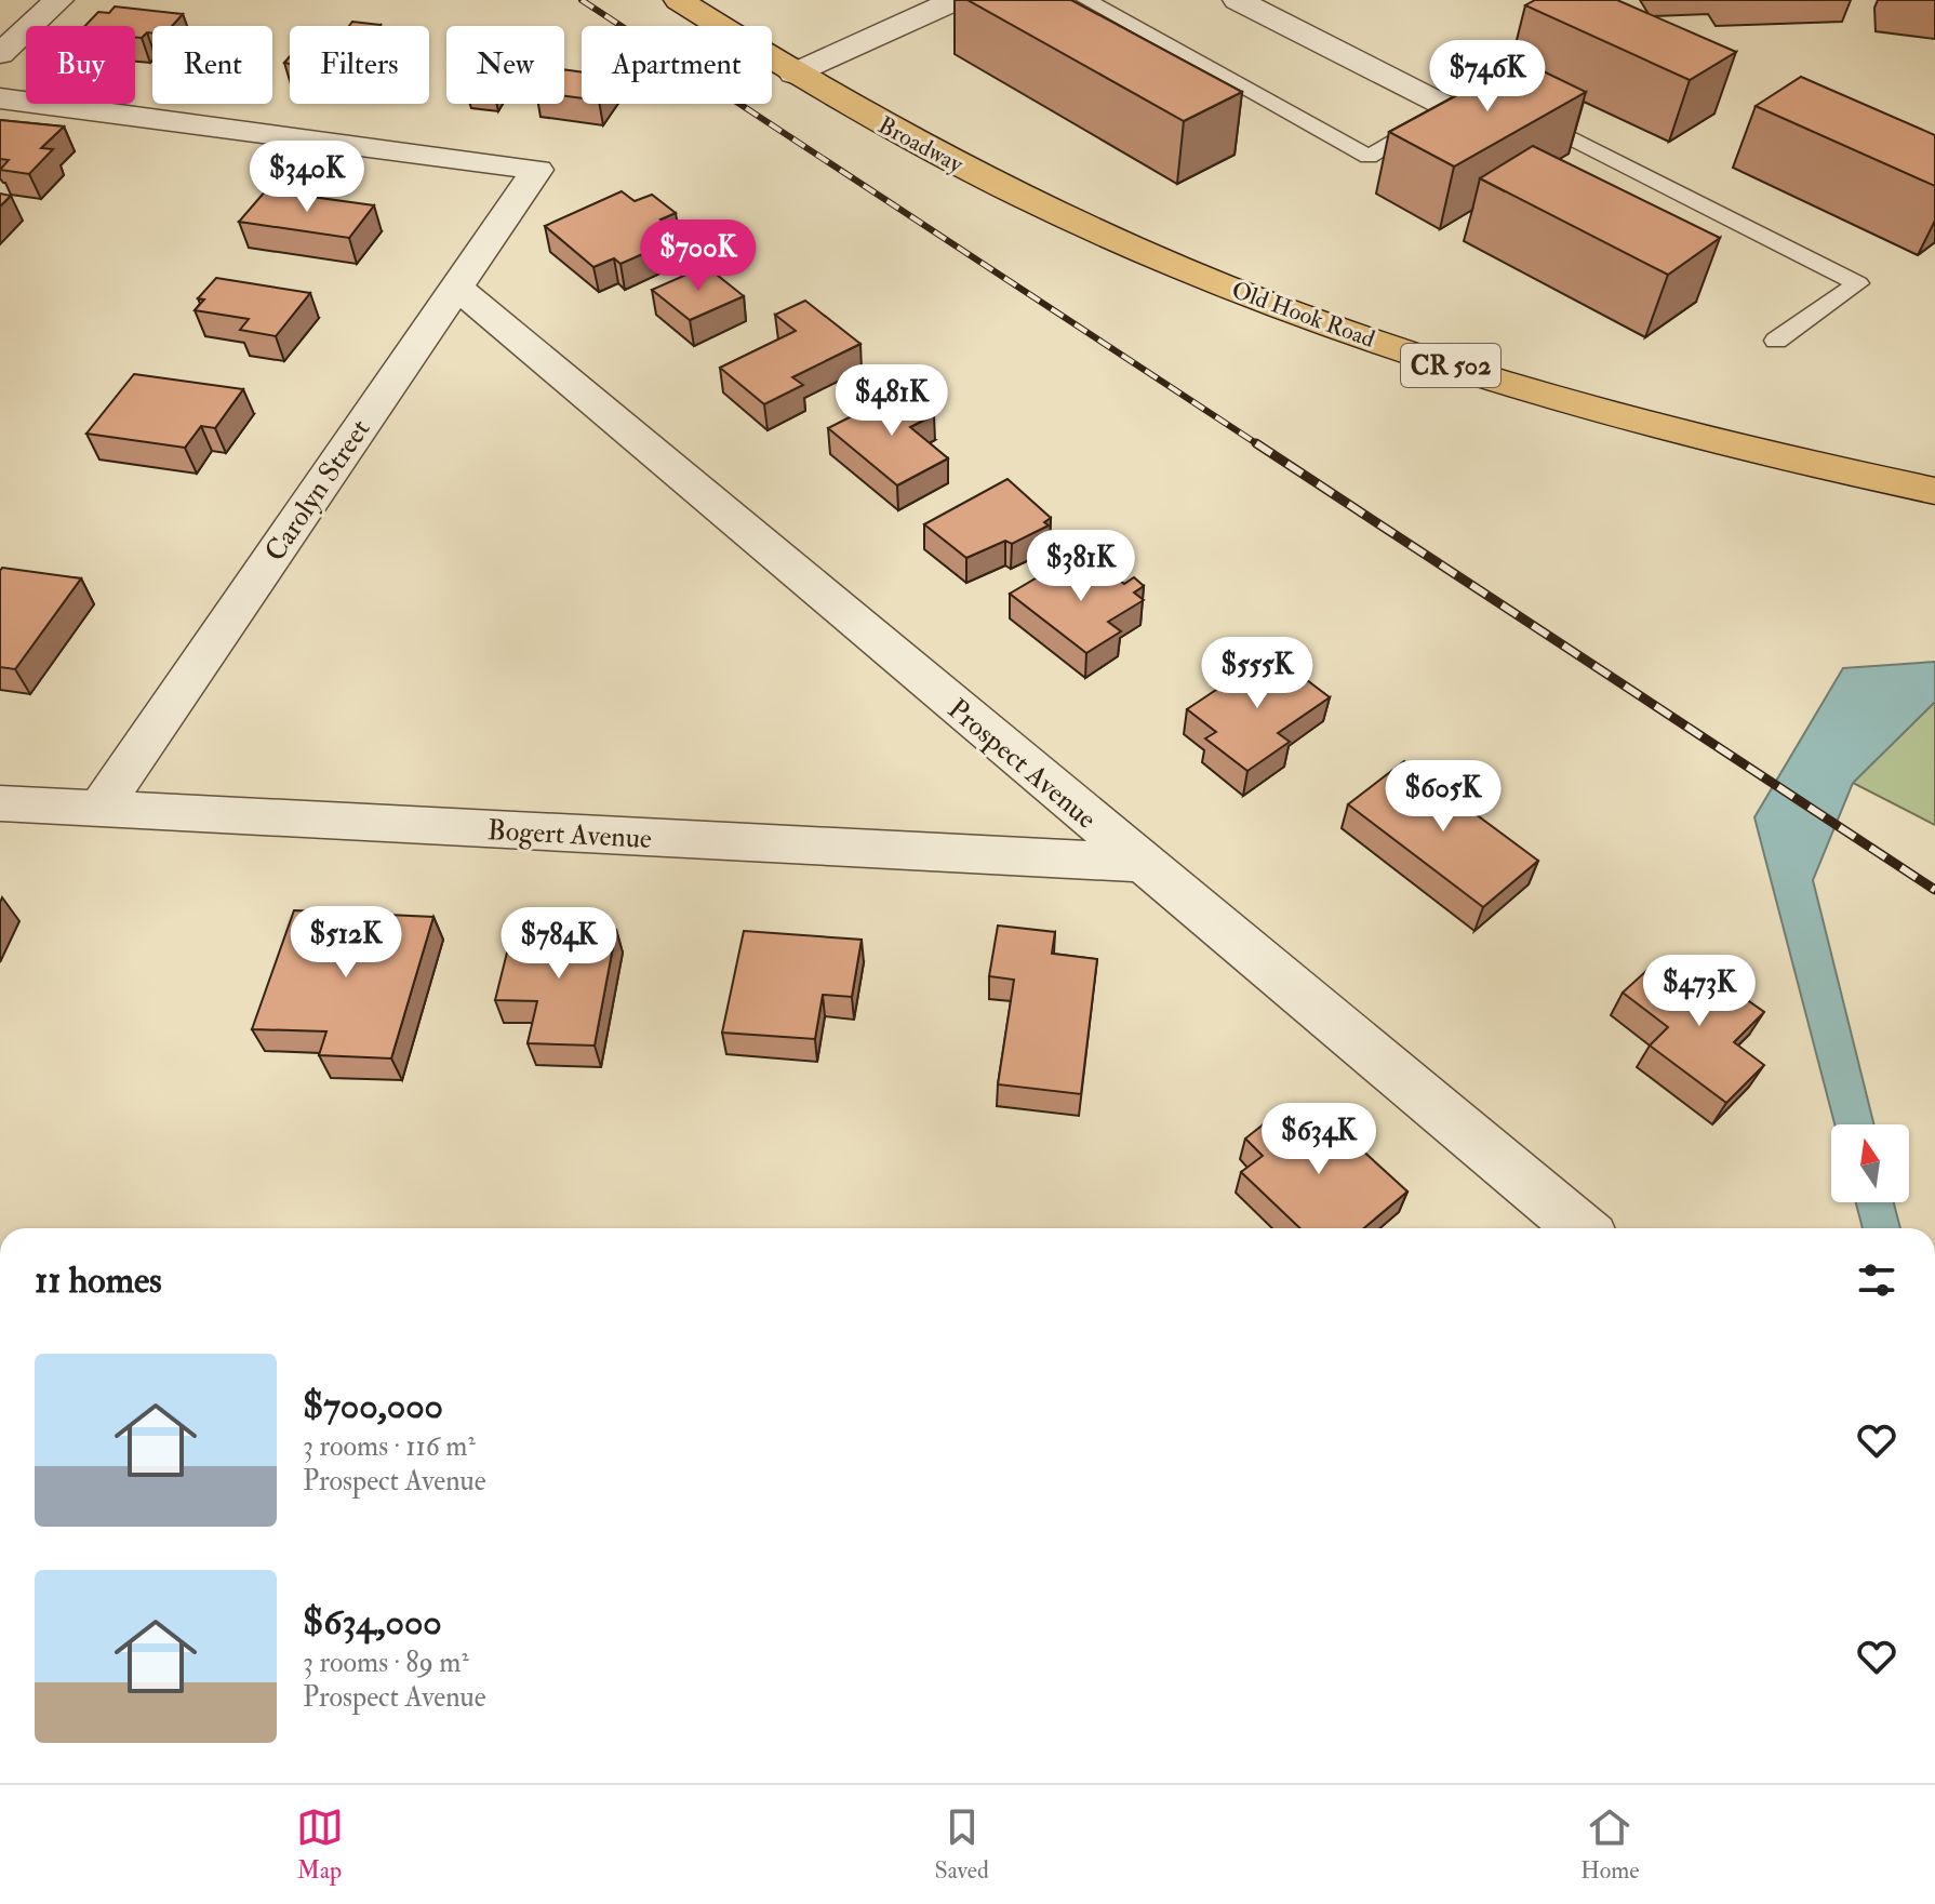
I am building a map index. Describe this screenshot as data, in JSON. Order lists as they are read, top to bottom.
{
  "streets": {
    "main road": ["Broadway", "Old Hook Road", "CR 502"],
    "street": ["Carolyn Street", "Prospect Avenue", "Bogert Avenue"]
  },
  "crossings": [
    ["Broadway", "Old Hook Road"],
    ["Carolyn Street", "Prospect Avenue"],
    ["Carolyn Street", "Bogert Avenue"],
    ["Prospect Avenue", "Bogert Avenue"]
  ],
  "north": "top",
  "page": {
    "chip": [
      "Buy",
      "Rent",
      "Filters",
      "New",
      "Apartment"
    ],
    "price": [
      "$746K",
      "$340K",
      "$700K",
      "$481K",
      "$381K",
      "$555K",
      "$605K",
      "$512K",
      "$784K",
      "$473K",
      "$634K"
    ],
    "heading": "11 homes",
    "list": [
      {
        "name": "$700,000",
        "note": "3 rooms · 116 m² · Prospect Avenue"
      },
      {
        "name": "$634,000",
        "note": "3 rooms · 89 m² · Prospect Avenue"
      }
    ],
    "tabs": ["Map", "Saved", "Home"]
  }
}
